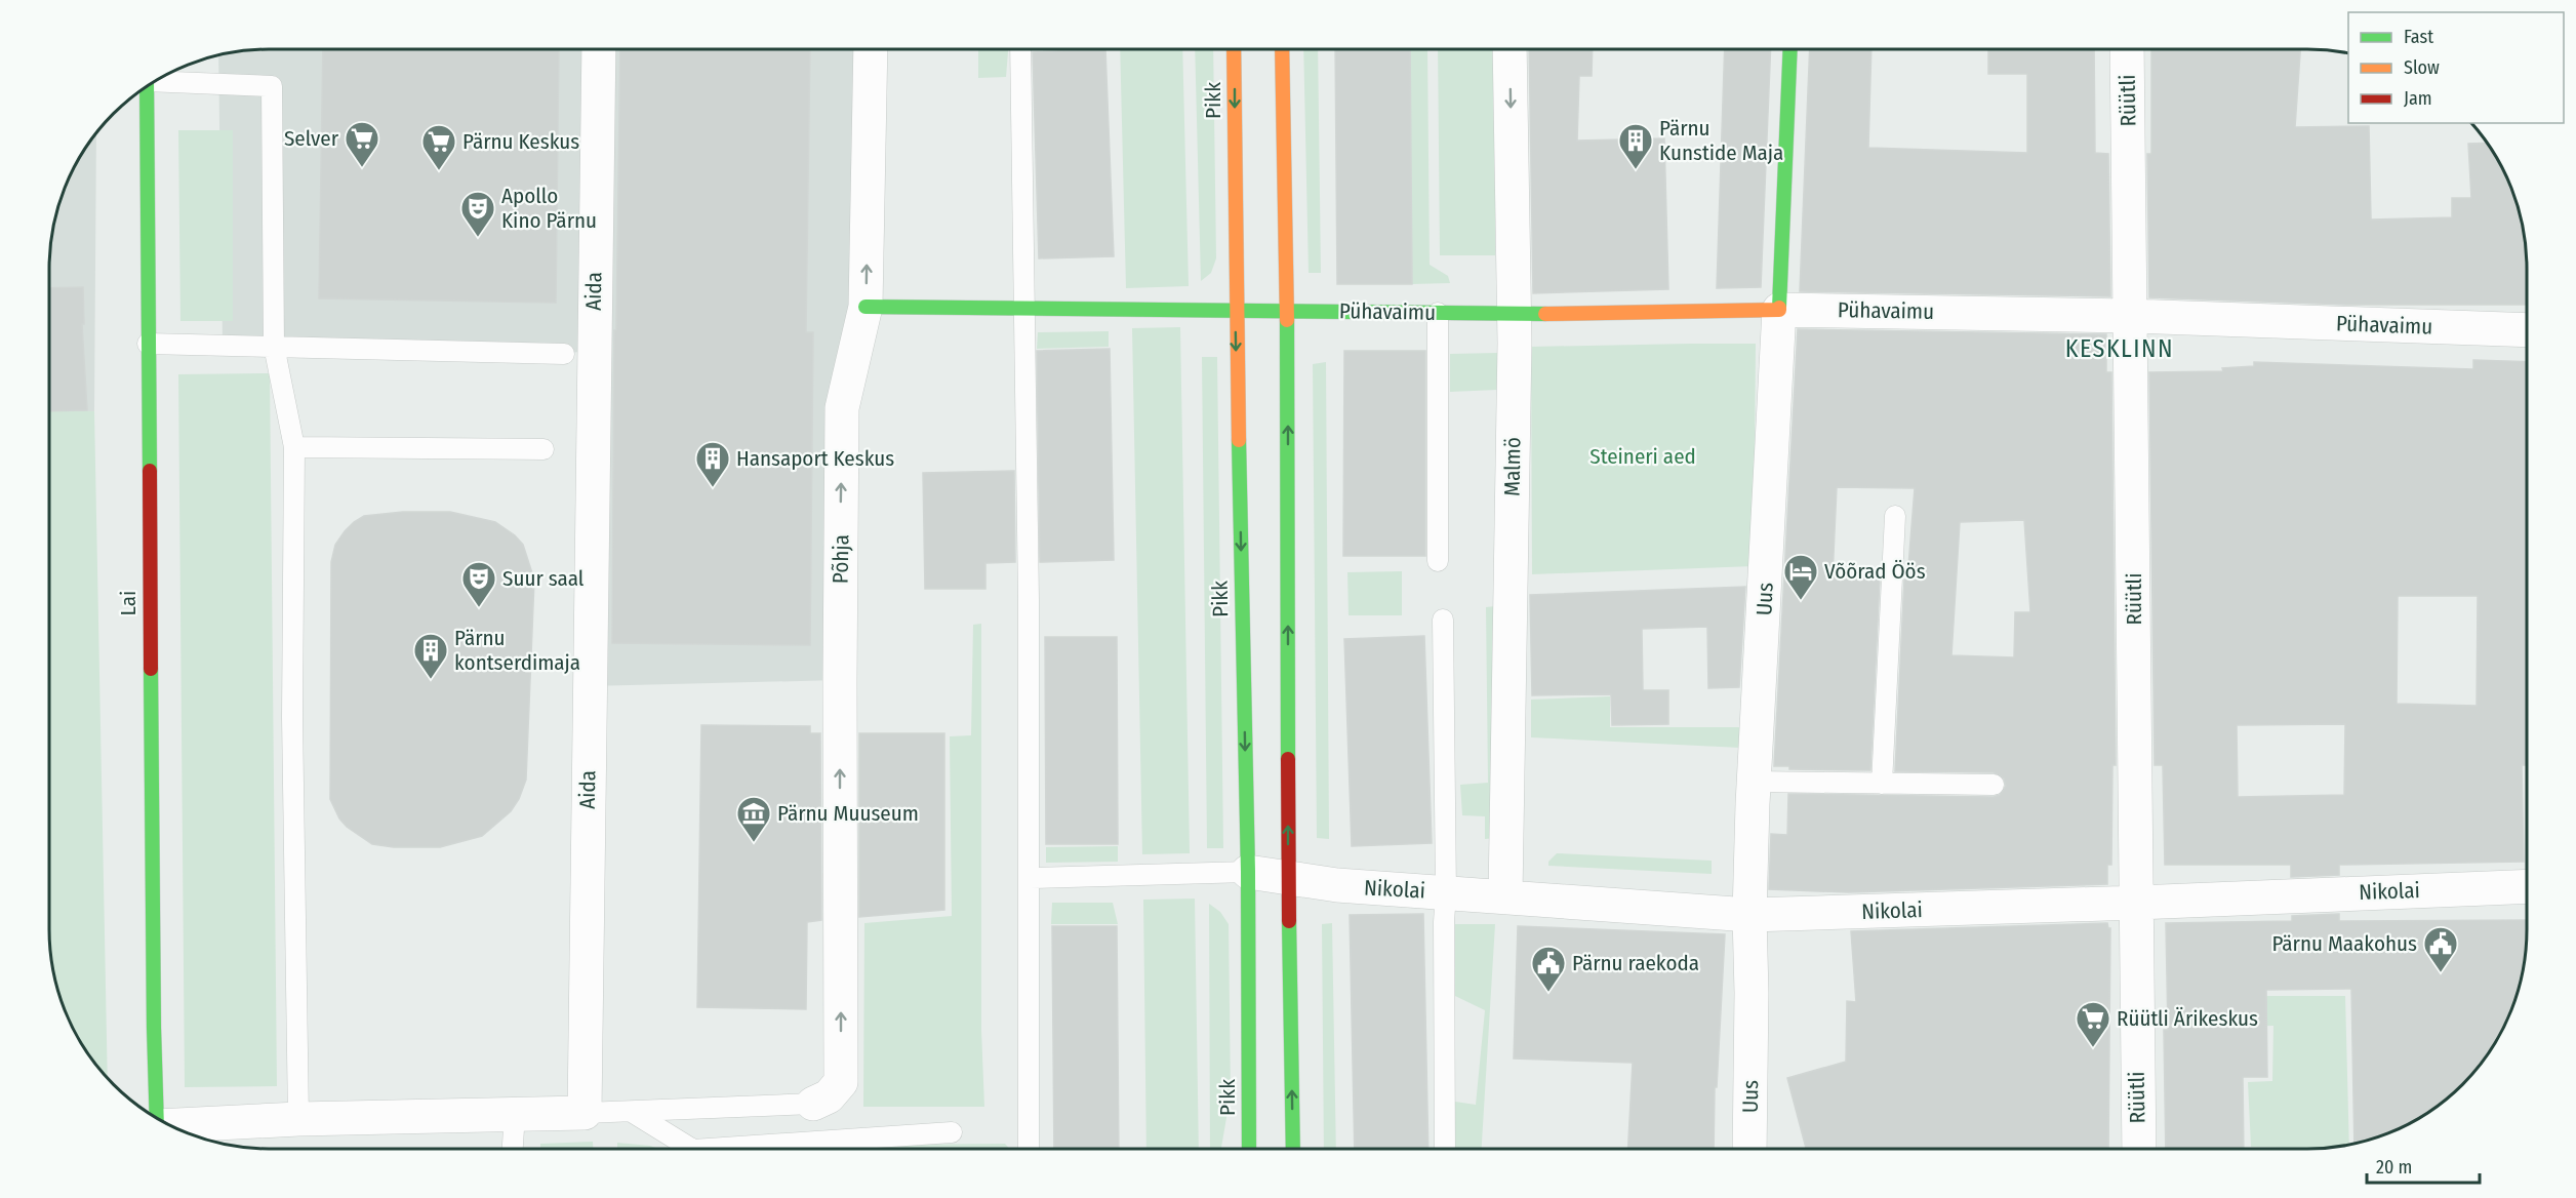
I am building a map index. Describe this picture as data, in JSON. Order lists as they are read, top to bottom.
{
  "streets": {
    "main road": [
      "Pikk",
      "Pühavaimu",
      "Uus",
      "Lai"
    ],
    "street": [
      "Rüütli",
      "Aida",
      "Malmö",
      "Põhja",
      "Nikolai"
    ]
  },
  "crossings": [
    ["Pikk", "Pühavaimu"],
    ["Pikk", "Nikolai"],
    ["Rüütli", "Pühavaimu"],
    ["Rüütli", "Nikolai"],
    ["Pühavaimu", "Malmö"],
    ["Pühavaimu", "Põhja"],
    ["Pühavaimu", "Uus"],
    ["Malmö", "Nikolai"],
    ["Uus", "Nikolai"]
  ],
  "one_way": ["Põhja"],
  "districts": ["KESKLINN"],
  "parks": ["Steineri aed"],
  "places": {
    "supermarket": ["Selver", "Pärnu Keskus", "Rüütli Ärikeskus"],
    "building": ["Pärnu Kunstide Maja", "Hansaport Keskus", "Pärnu kontserdimaja"],
    "theatre": ["Apollo Kino Pärnu", "Suur saal"],
    "hotel": ["Võõrad Öös"],
    "museum": ["Pärnu Muuseum"],
    "public building": ["Pärnu Maakohus", "Pärnu raekoda"]
  },
  "legend": ["Fast", "Slow", "Jam"],
  "scale_bar": "20 m"
}
